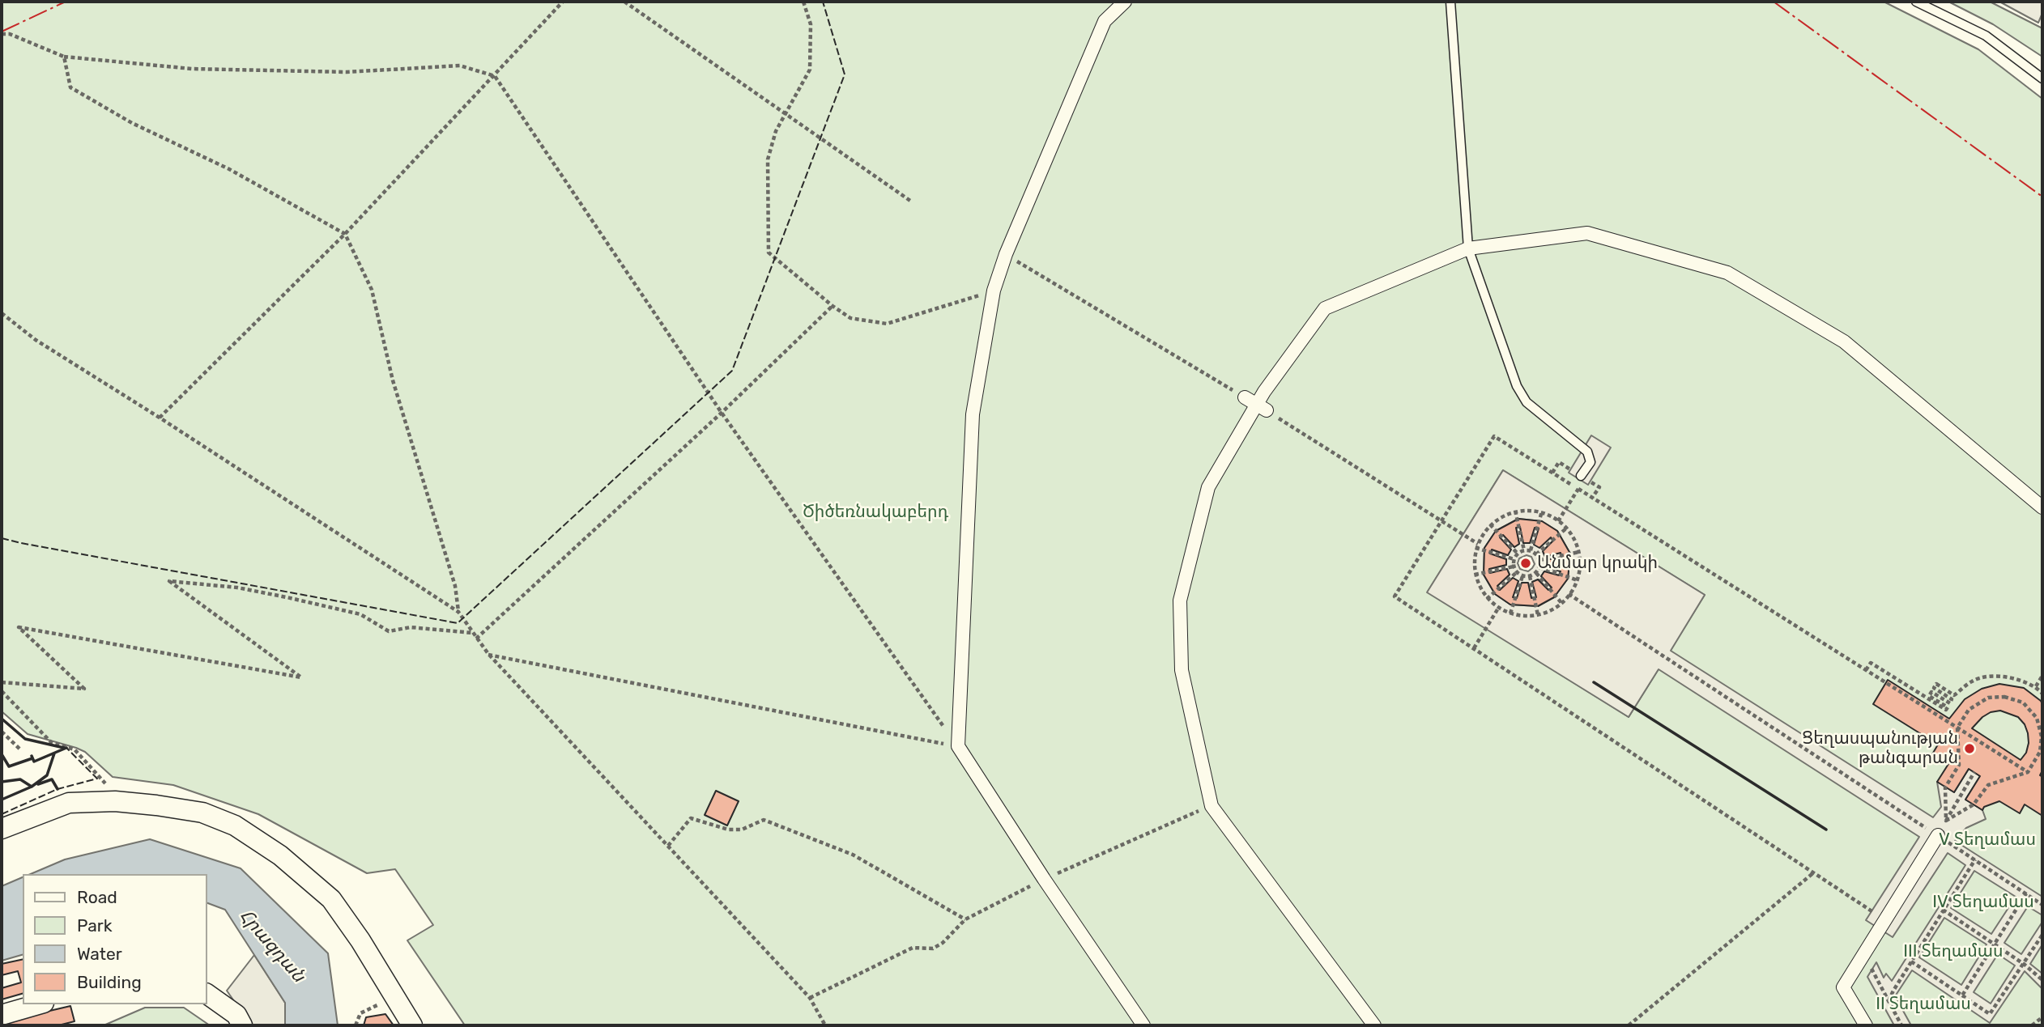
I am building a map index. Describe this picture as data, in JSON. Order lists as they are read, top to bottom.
{
  "water": ["Հրազդան"],
  "parks": [
    "Ծիծեռնակաբերդ",
    "V Տեղամաս",
    "IV Տեղամաս",
    "III Տեղամաս",
    "II Տեղամաս"
  ],
  "places": ["Անմար կրակի", "Ցեղասպանության թանգարան"],
  "legend": [
    "Road",
    "Park",
    "Water",
    "Building"
  ]
}
